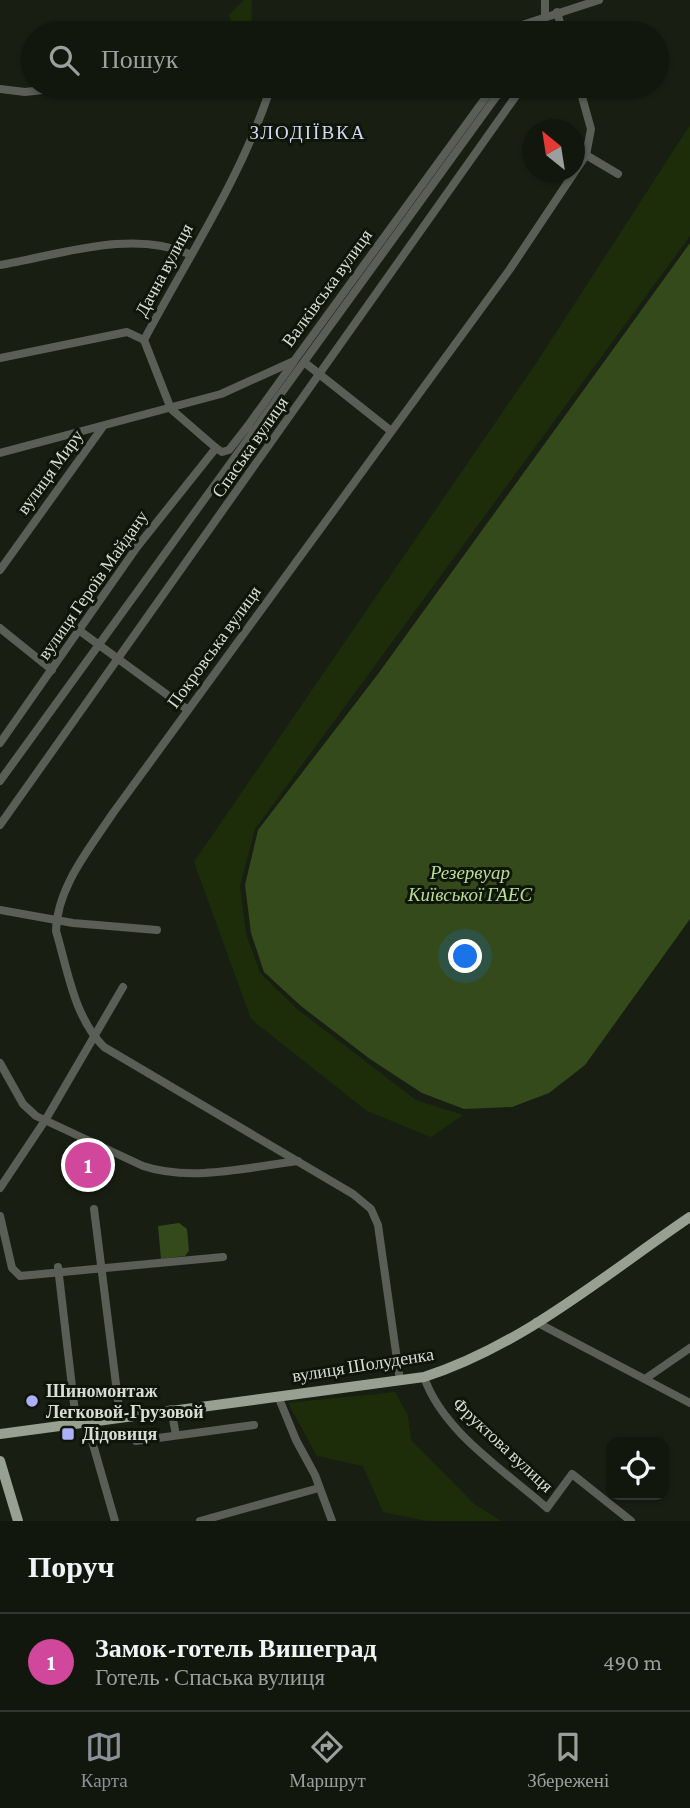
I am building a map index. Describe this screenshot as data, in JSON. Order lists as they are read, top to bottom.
{
  "streets": {
    "main road": ["вулиця Шолуденка"],
    "street": [
      "Дачна вулиця",
      "Валківська вулиця",
      "Спаська вулиця",
      "вулиця Миру",
      "вулиця Героїв Майдану",
      "Покровська вулиця",
      "Фруктова вулиця"
    ]
  },
  "crossings": [
    ["Дачна вулиця", "Валківська вулиця"],
    ["Дачна вулиця", "вулиця Героїв Майдану"],
    ["Валківська вулиця", "Спаська вулиця"],
    ["Валківська вулиця", "вулиця Миру"],
    ["вулиця Шолуденка", "Фруктова вулиця"]
  ],
  "districts": ["ЗЛОДІЇВКА"],
  "water": ["Резервуар Київської ГАЕС"],
  "places": {
    "other": ["Шиномонтаж Легковой-Грузовой"],
    "transit": ["Дідовиця"]
  },
  "north": "top left",
  "page": {
    "search": "Пошук",
    "pins": "1",
    "heading": "Поруч",
    "list": [
      {
        "mark": "1",
        "name": "Замок-готель Вишеград",
        "note": "Готель · Спаська вулиця",
        "value": "490 m"
      }
    ],
    "nav": ["Карта", "Маршрут", "Збережені"]
  }
}
